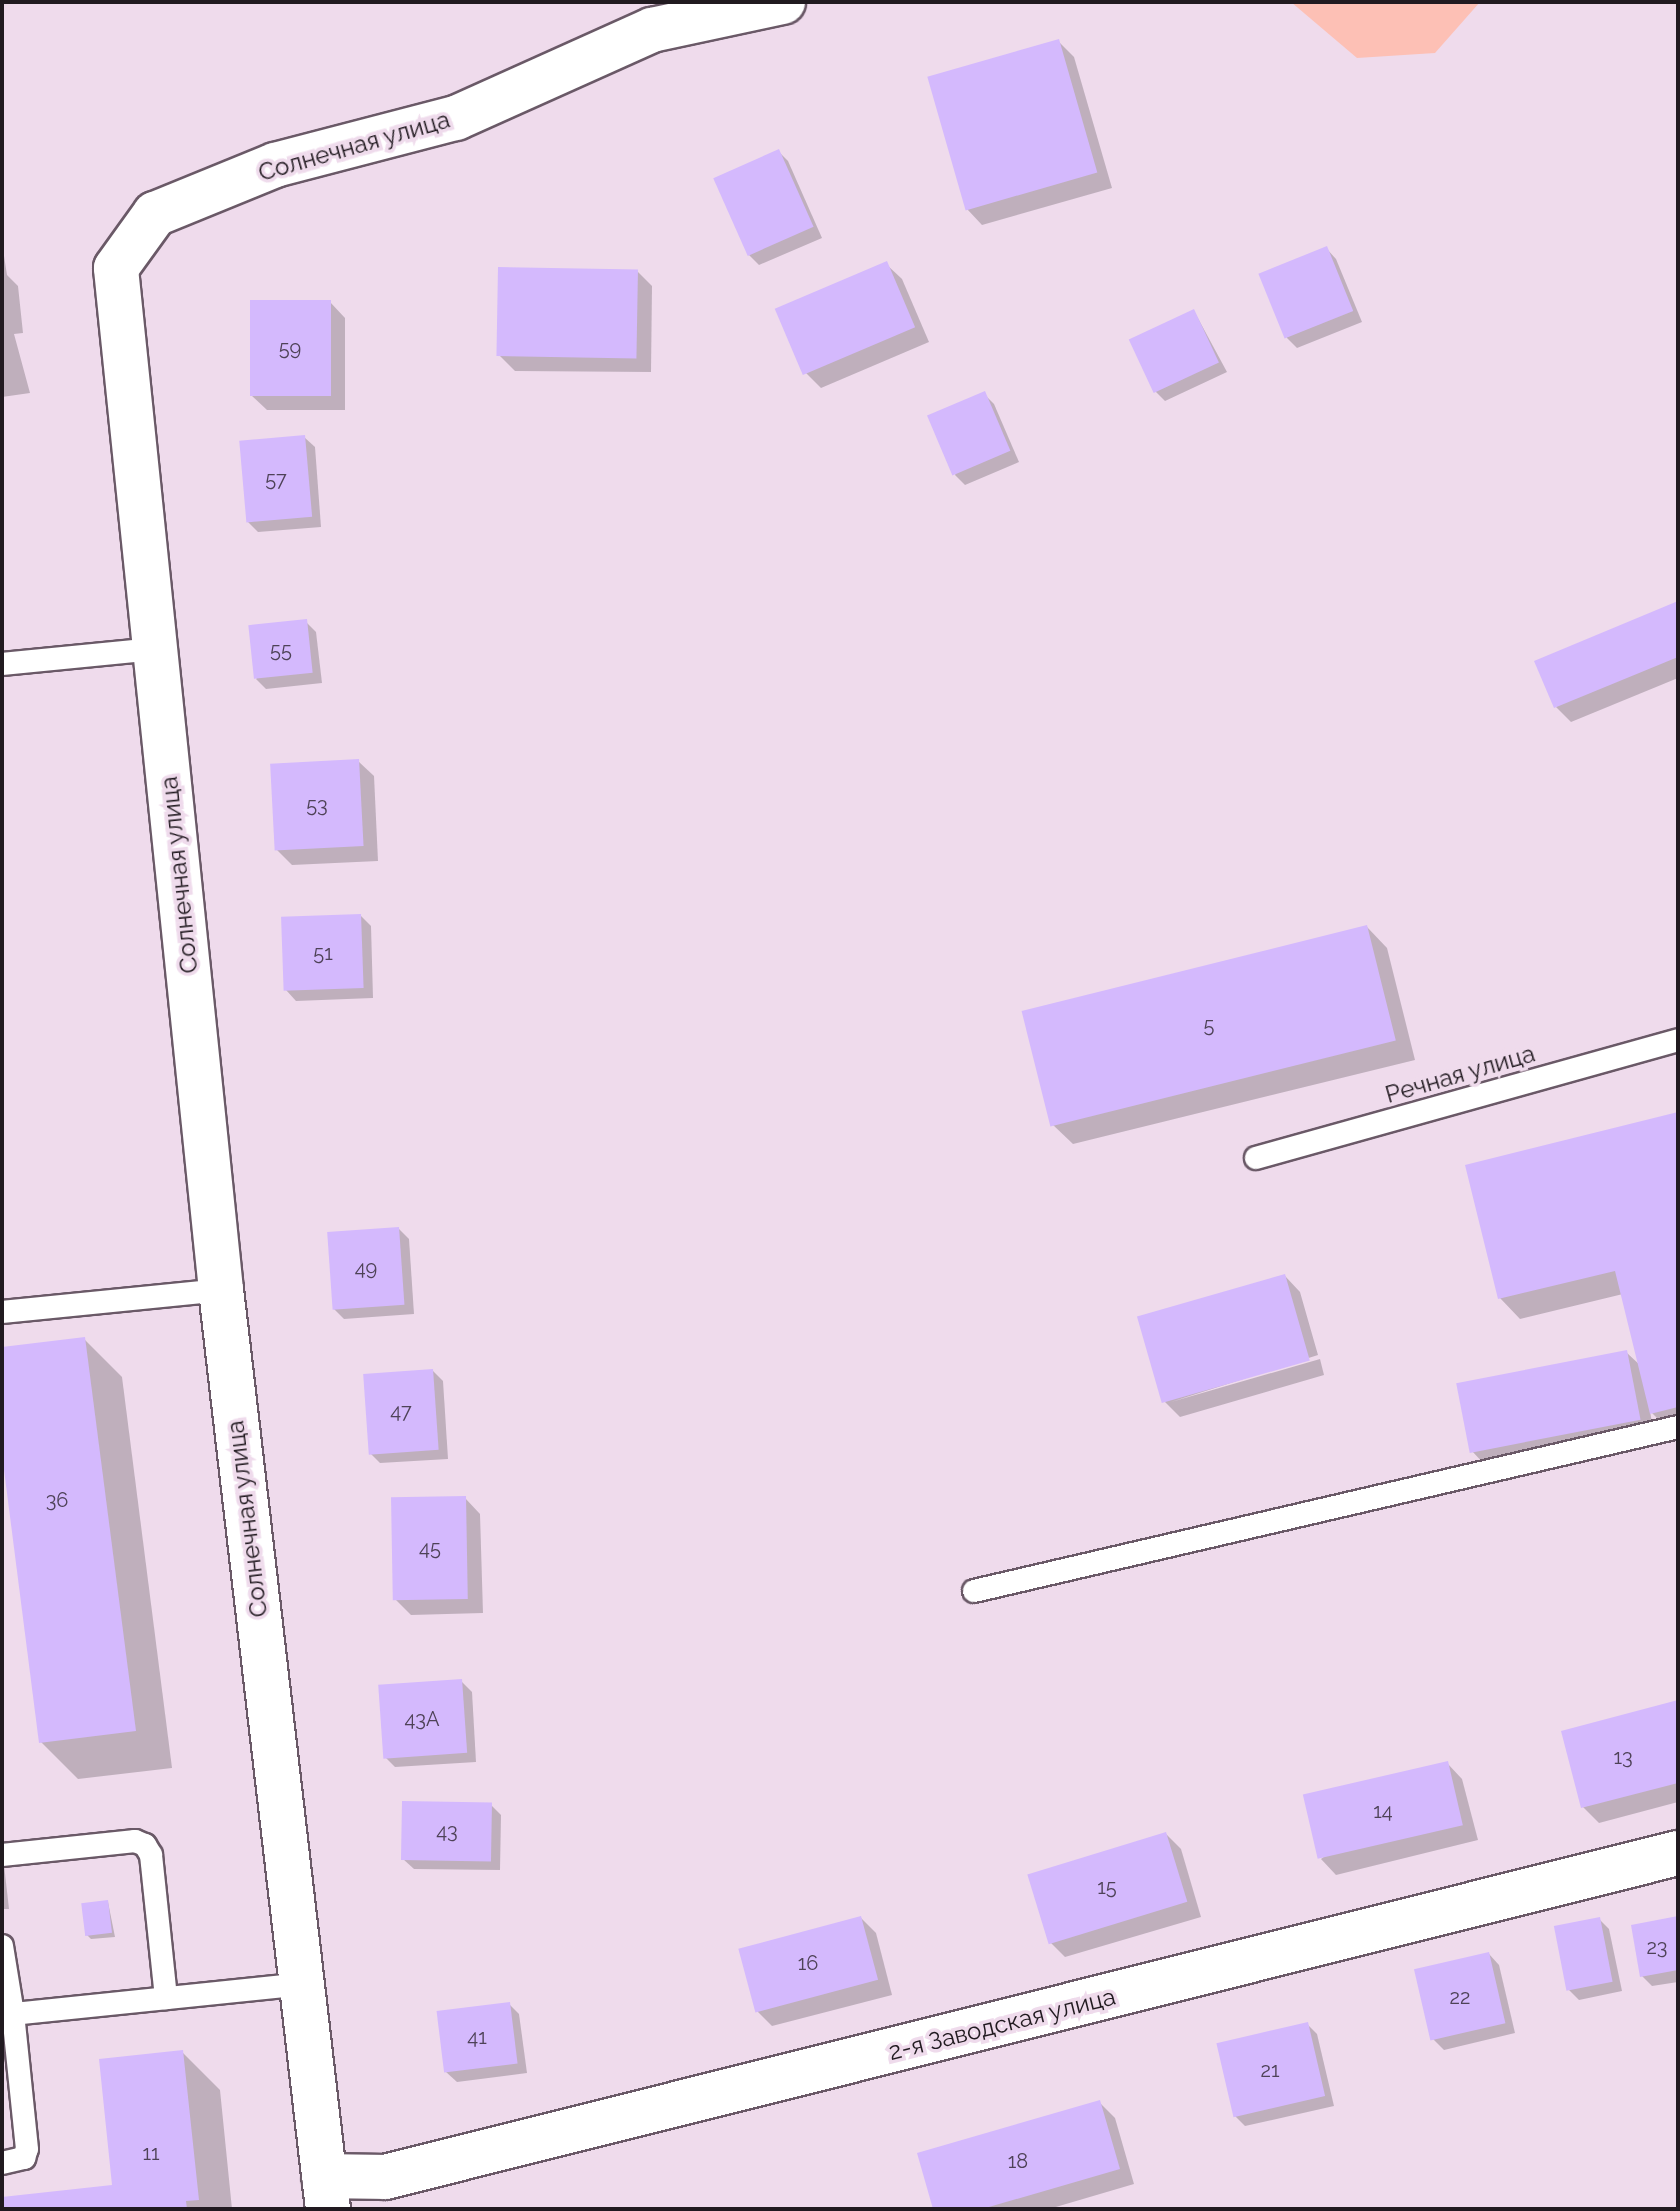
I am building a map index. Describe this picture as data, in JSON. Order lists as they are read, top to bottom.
{
  "streets": {
    "street": ["Солнечная улица", "2-я Заводская улица"],
    "lane": ["Речная улица"]
  },
  "crossings": [
    ["Солнечная улица", "2-я Заводская улица"]
  ],
  "house_numbers": [
    "59",
    "57",
    "55",
    "53",
    "51",
    "5",
    "49",
    "47",
    "36",
    "45",
    "43А",
    "13",
    "14",
    "43",
    "15",
    "23",
    "16",
    "22",
    "41",
    "21",
    "11",
    "18"
  ]
}
